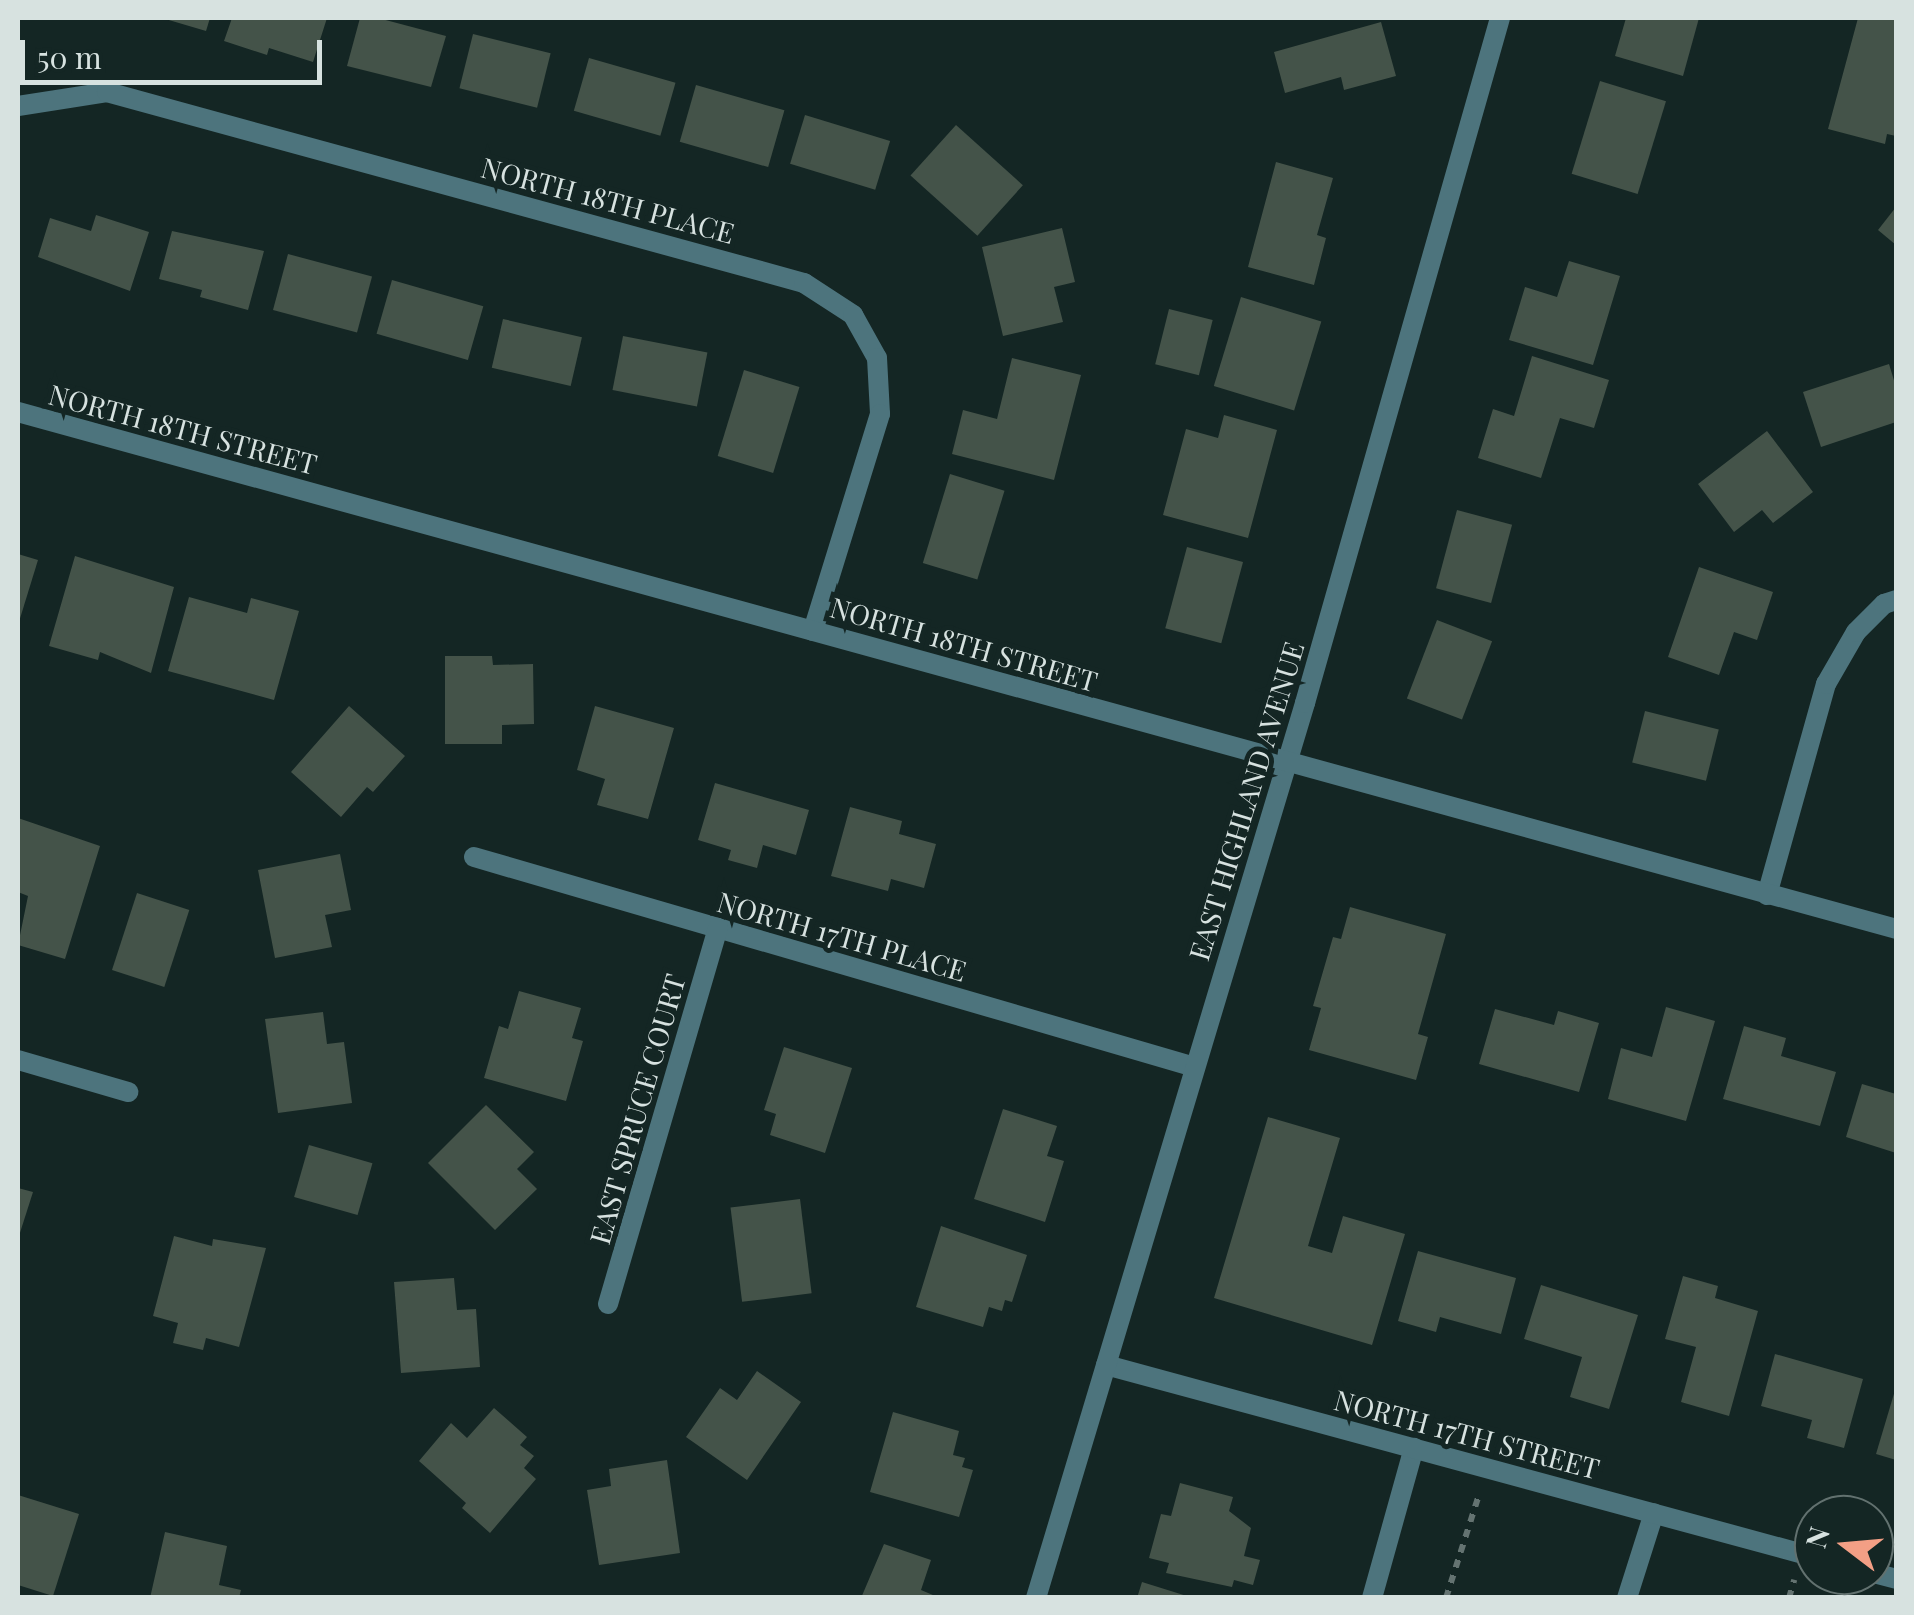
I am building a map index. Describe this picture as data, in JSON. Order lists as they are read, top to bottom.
{
  "streets": {
    "street": [
      "NORTH 18TH PLACE",
      "NORTH 18TH STREET",
      "EAST HIGHLAND AVENUE",
      "NORTH 17TH PLACE",
      "EAST SPRUCE COURT",
      "NORTH 17TH STREET"
    ]
  },
  "crossings": [
    ["NORTH 18TH PLACE", "NORTH 18TH STREET"],
    ["NORTH 18TH STREET", "EAST HIGHLAND AVENUE"],
    ["EAST HIGHLAND AVENUE", "NORTH 17TH PLACE"],
    ["EAST HIGHLAND AVENUE", "NORTH 17TH STREET"],
    ["NORTH 17TH PLACE", "EAST SPRUCE COURT"]
  ],
  "scale_bar": "50 m",
  "north": "left"
}
